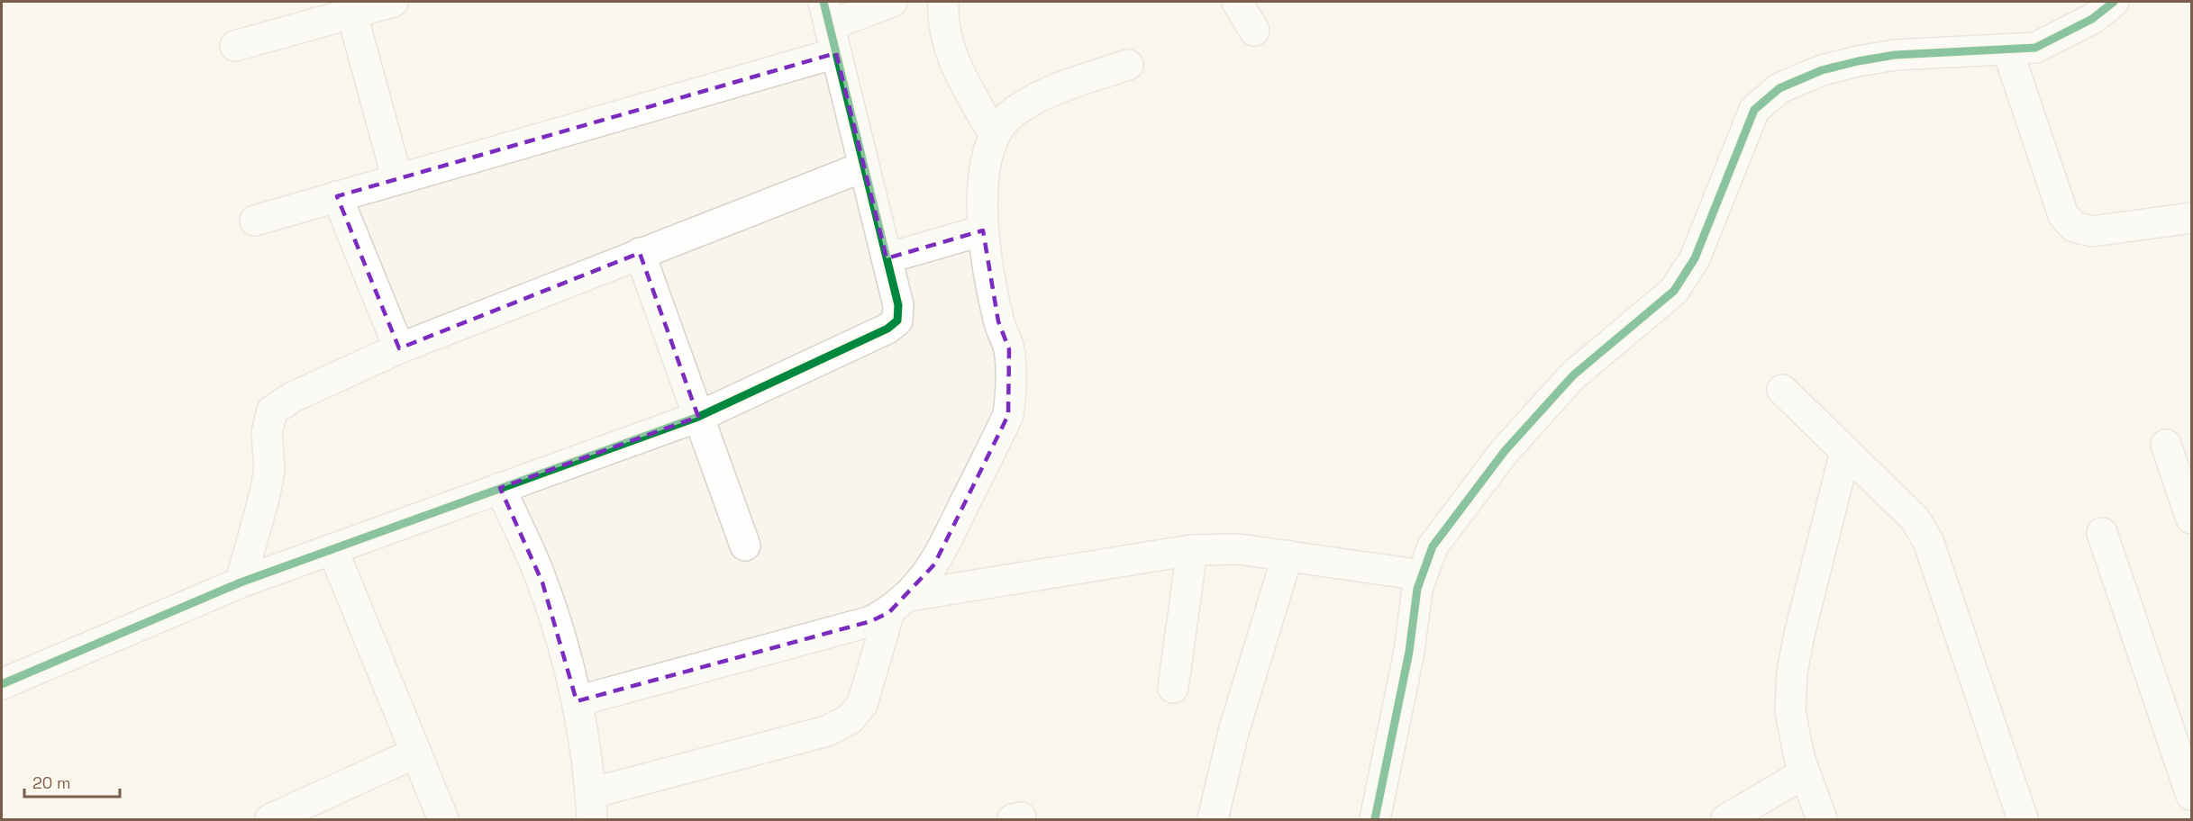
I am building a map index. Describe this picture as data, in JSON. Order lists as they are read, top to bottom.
{
  "scale_bar": "20 m"
}
